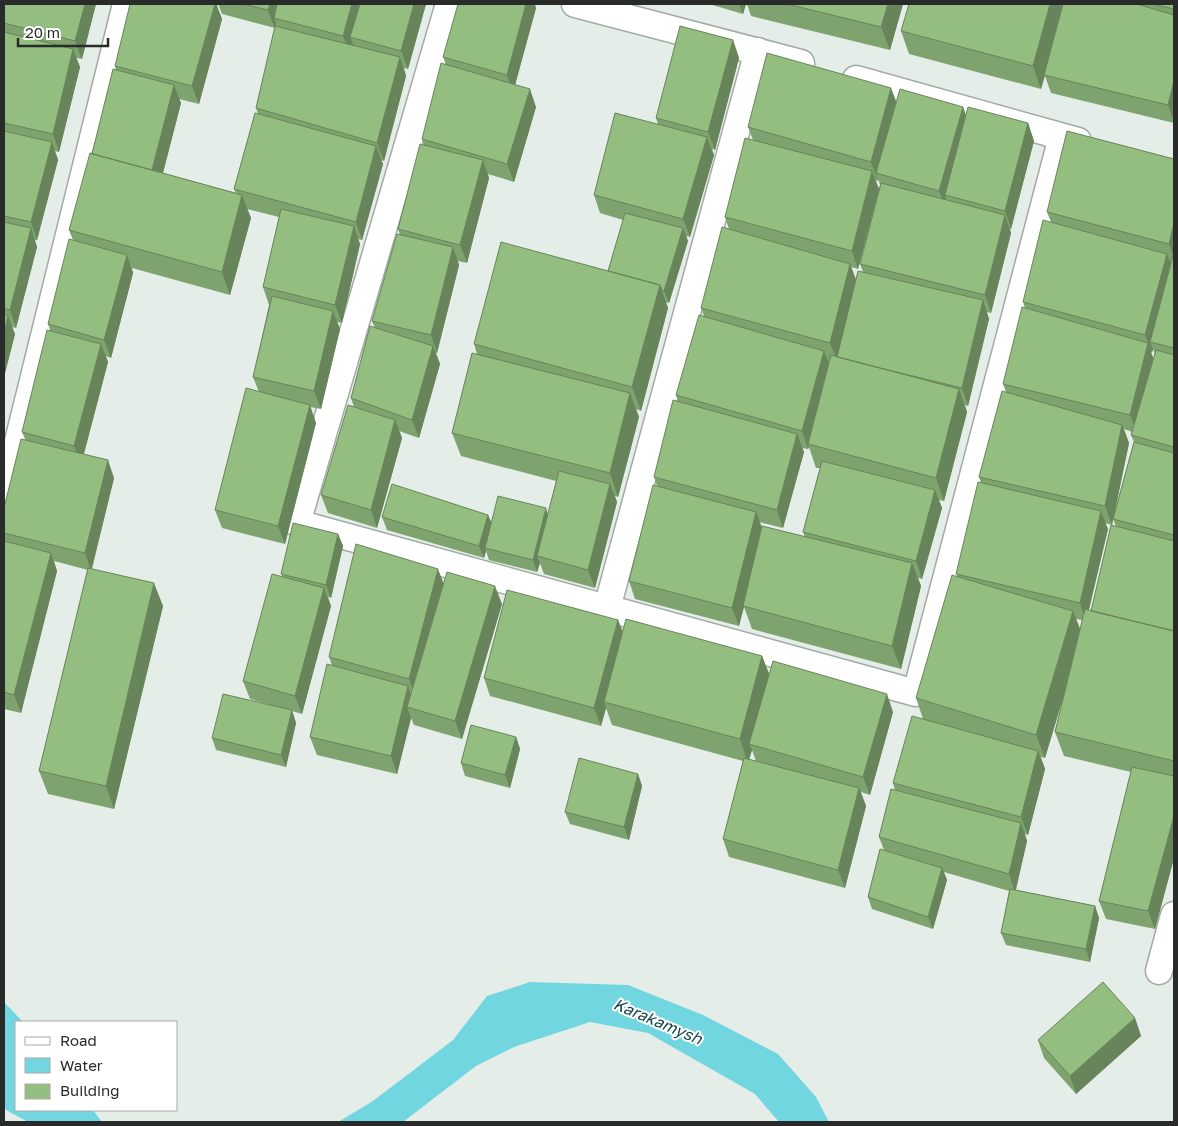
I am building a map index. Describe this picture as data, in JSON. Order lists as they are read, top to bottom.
{
  "water": ["Karakamysh"],
  "legend": ["Road", "Water", "Building"],
  "scale_bar": "20 m"
}
